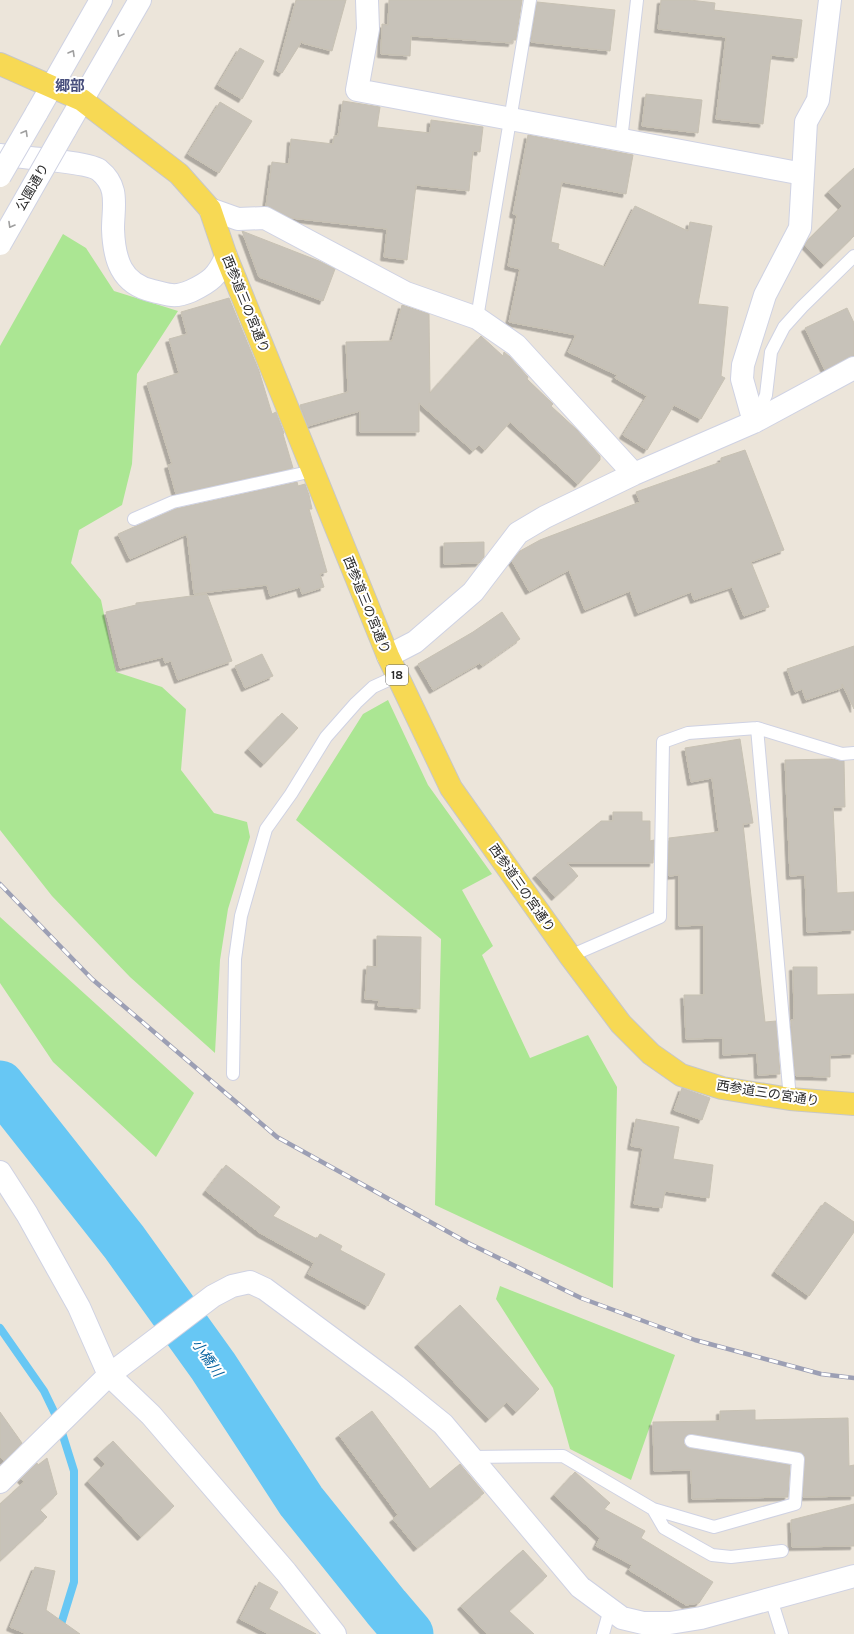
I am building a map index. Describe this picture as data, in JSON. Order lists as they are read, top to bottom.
{
  "streets": {
    "main road": ["西参道三の宮通り", "18"],
    "street": ["公園通り"]
  },
  "crossings": [
    ["公園通り", "西参道三の宮通り"],
    ["西参道三の宮通り", "18"]
  ],
  "districts": ["郷部"],
  "water": ["小橋川"]
}
